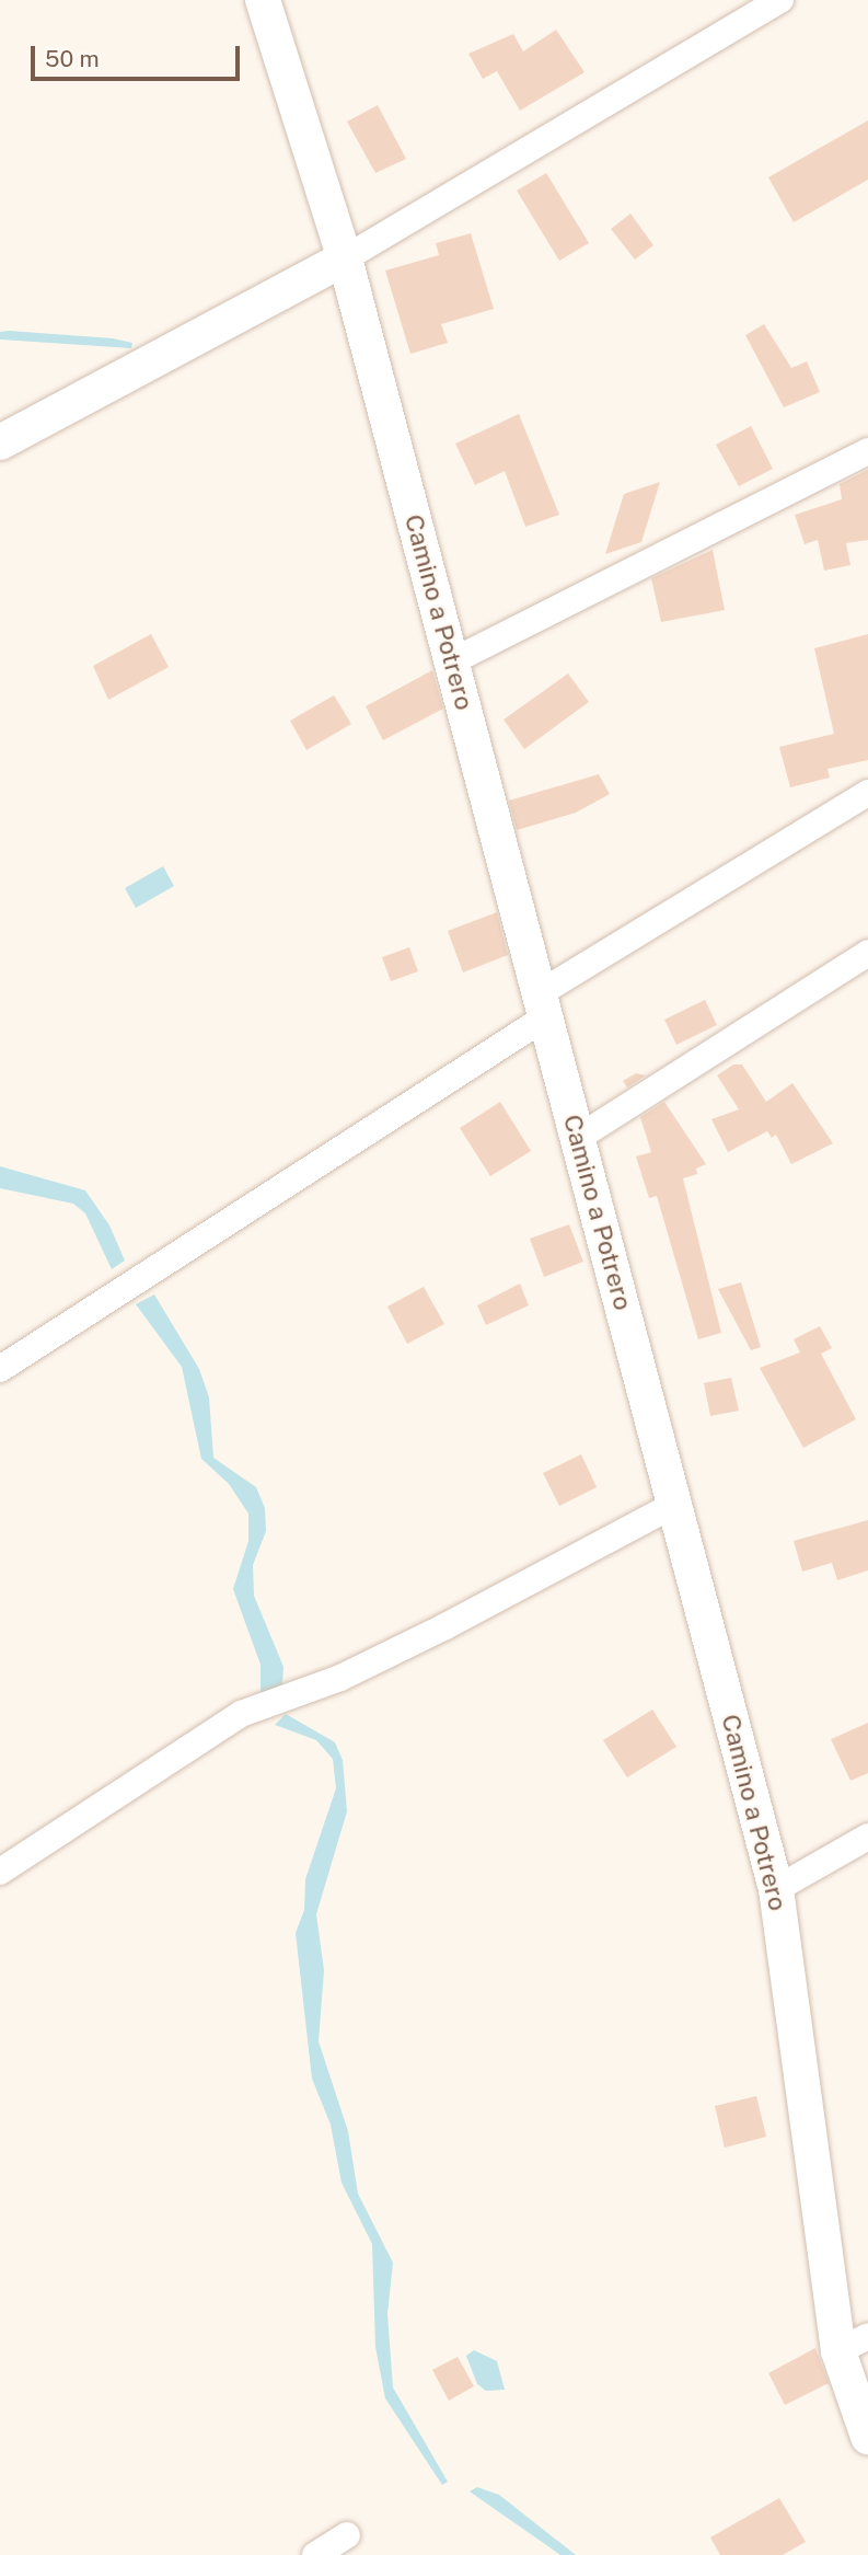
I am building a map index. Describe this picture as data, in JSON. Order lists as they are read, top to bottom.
{
  "streets": {
    "street": ["Camino a Potrero"]
  },
  "scale_bar": "50 m"
}
